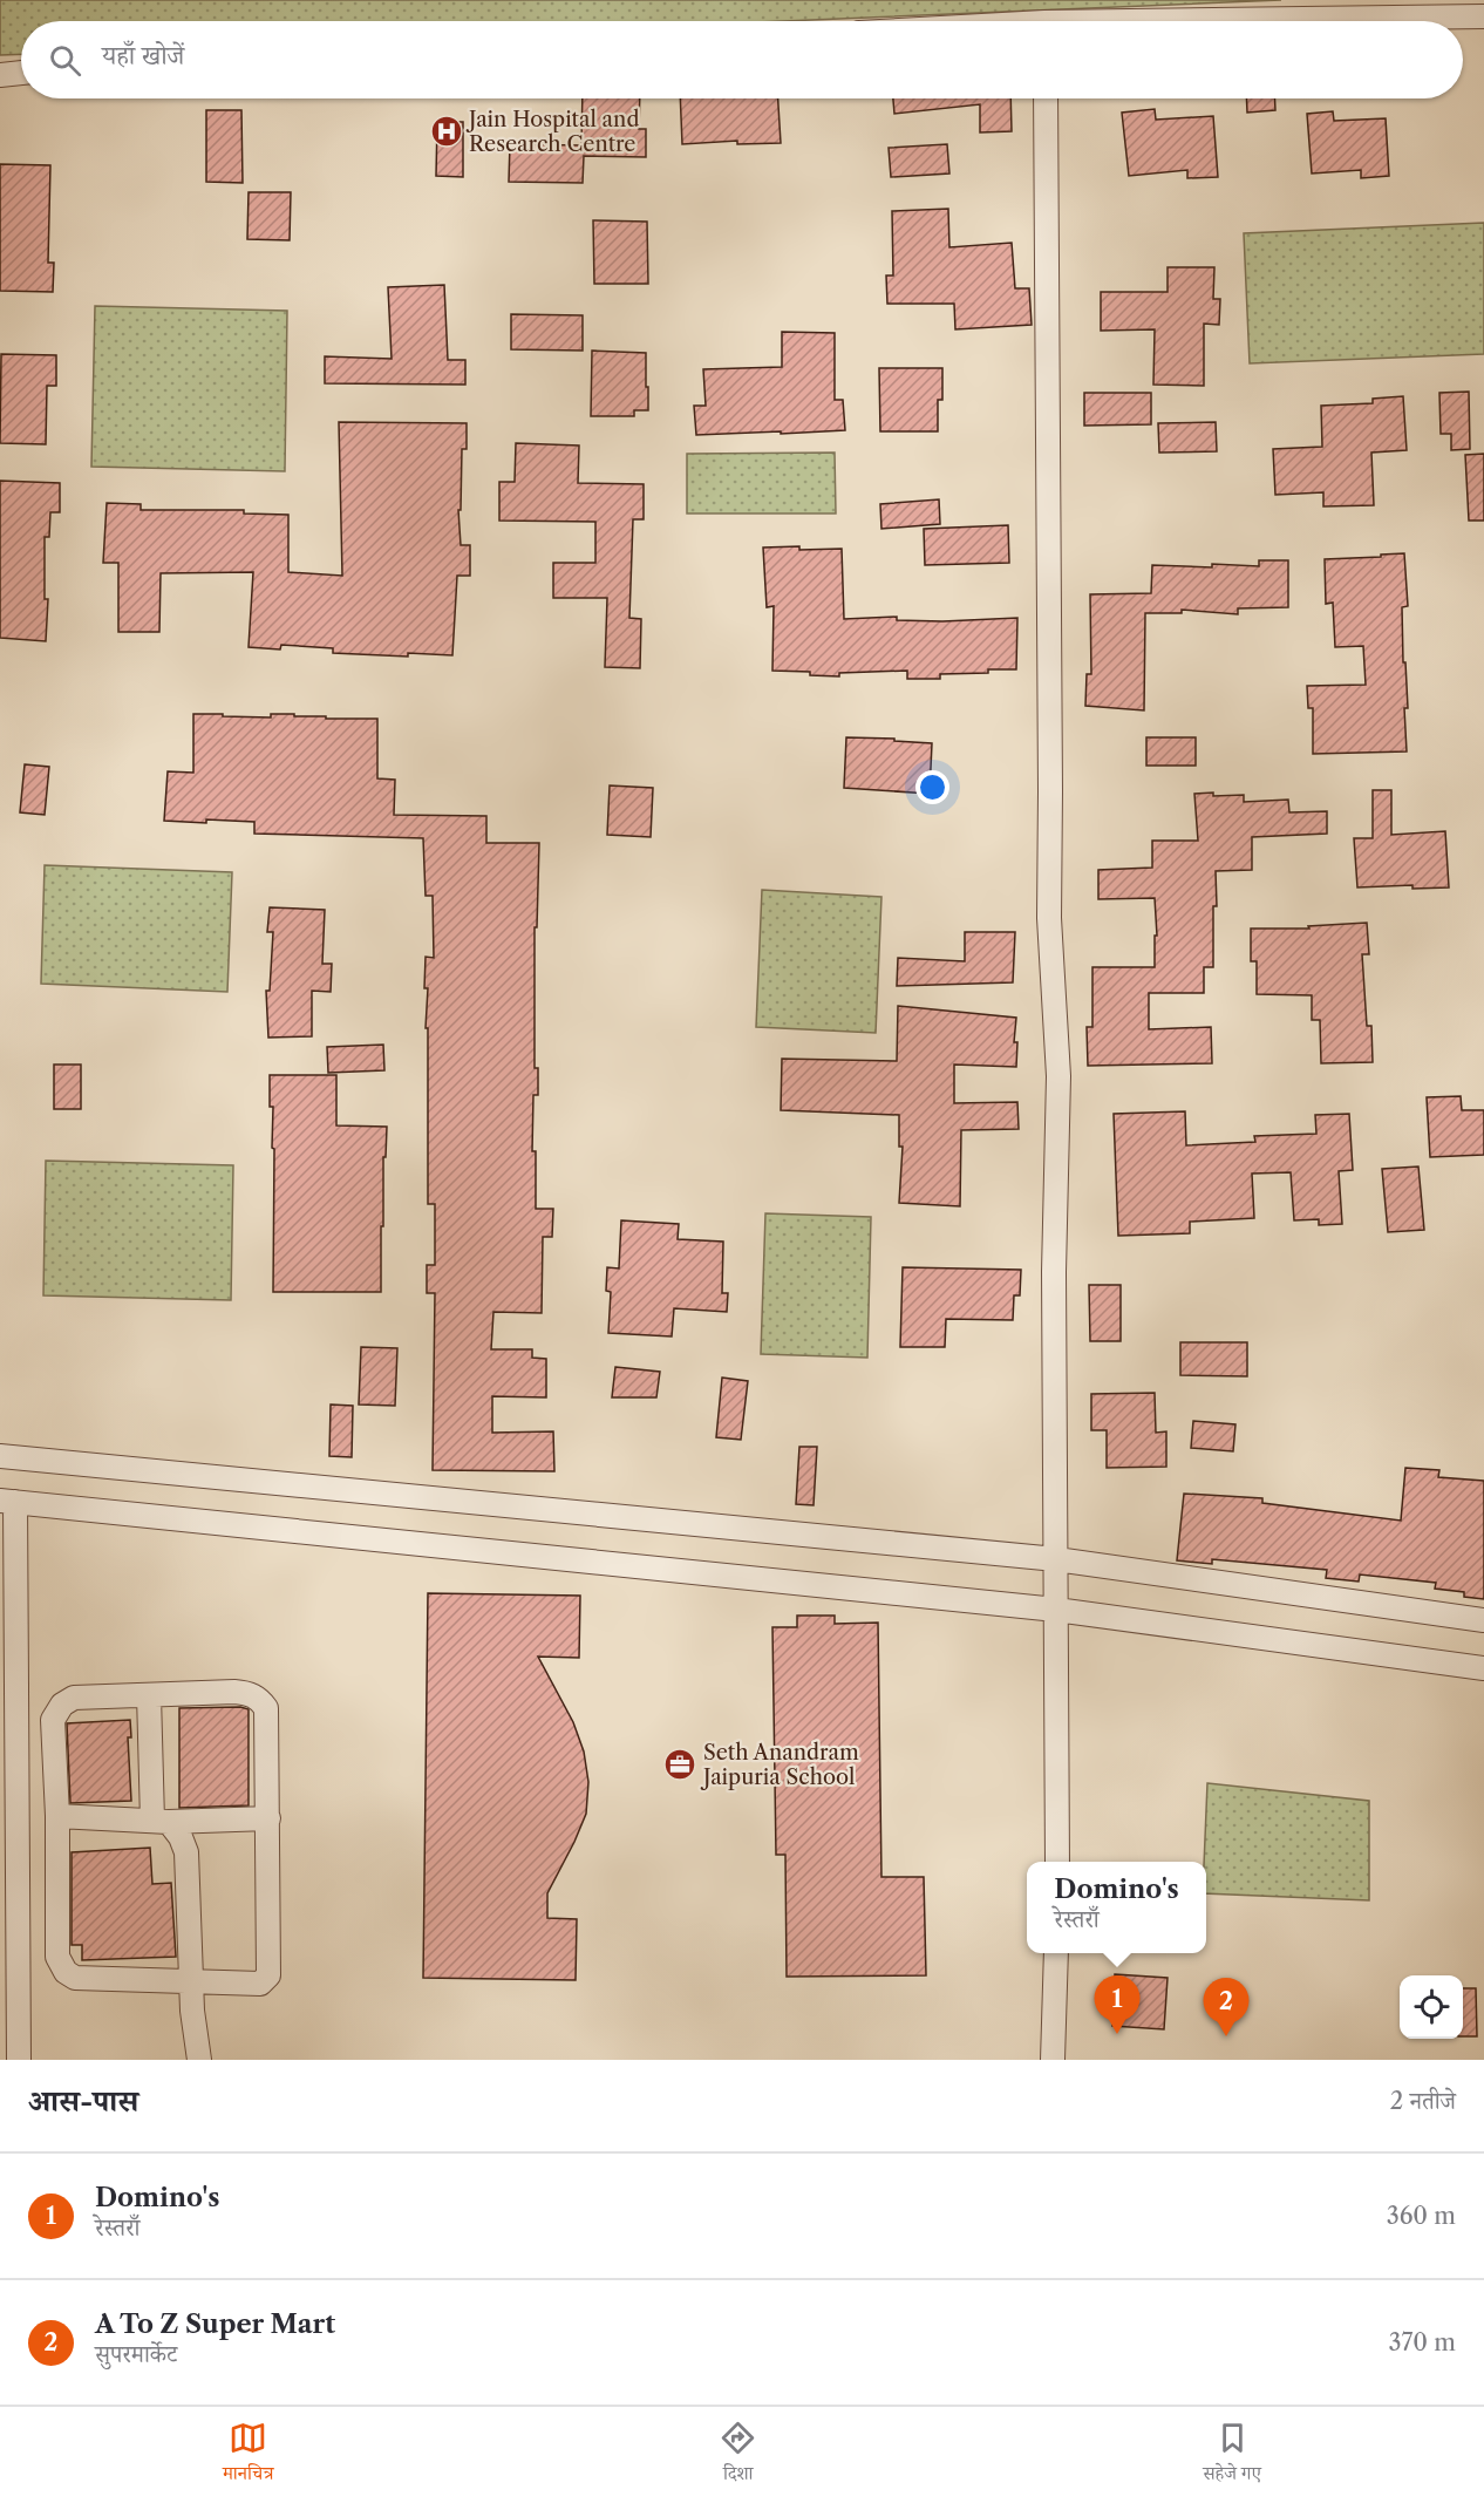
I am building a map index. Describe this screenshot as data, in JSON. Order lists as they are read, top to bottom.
{
  "places": {
    "hospital": ["Jain Hospital and Research Centre"],
    "office": ["Seth Anandram Jaipuria School"]
  },
  "page": {
    "search": "यहाँ खोजें",
    "popup": ["Domino's", "रेस्तराँ"],
    "pins": ["1", "2"],
    "heading": ["आस-पास", "2 नतीजे"],
    "list": [
      {
        "mark": "1",
        "name": "Domino's",
        "note": "रेस्तराँ",
        "value": "360 m"
      },
      {
        "mark": "2",
        "name": "A To Z Super Mart",
        "note": "सुपरमार्केट",
        "value": "370 m"
      }
    ],
    "nav": ["मानचित्र", "दिशा", "सहेजे गए"]
  }
}
